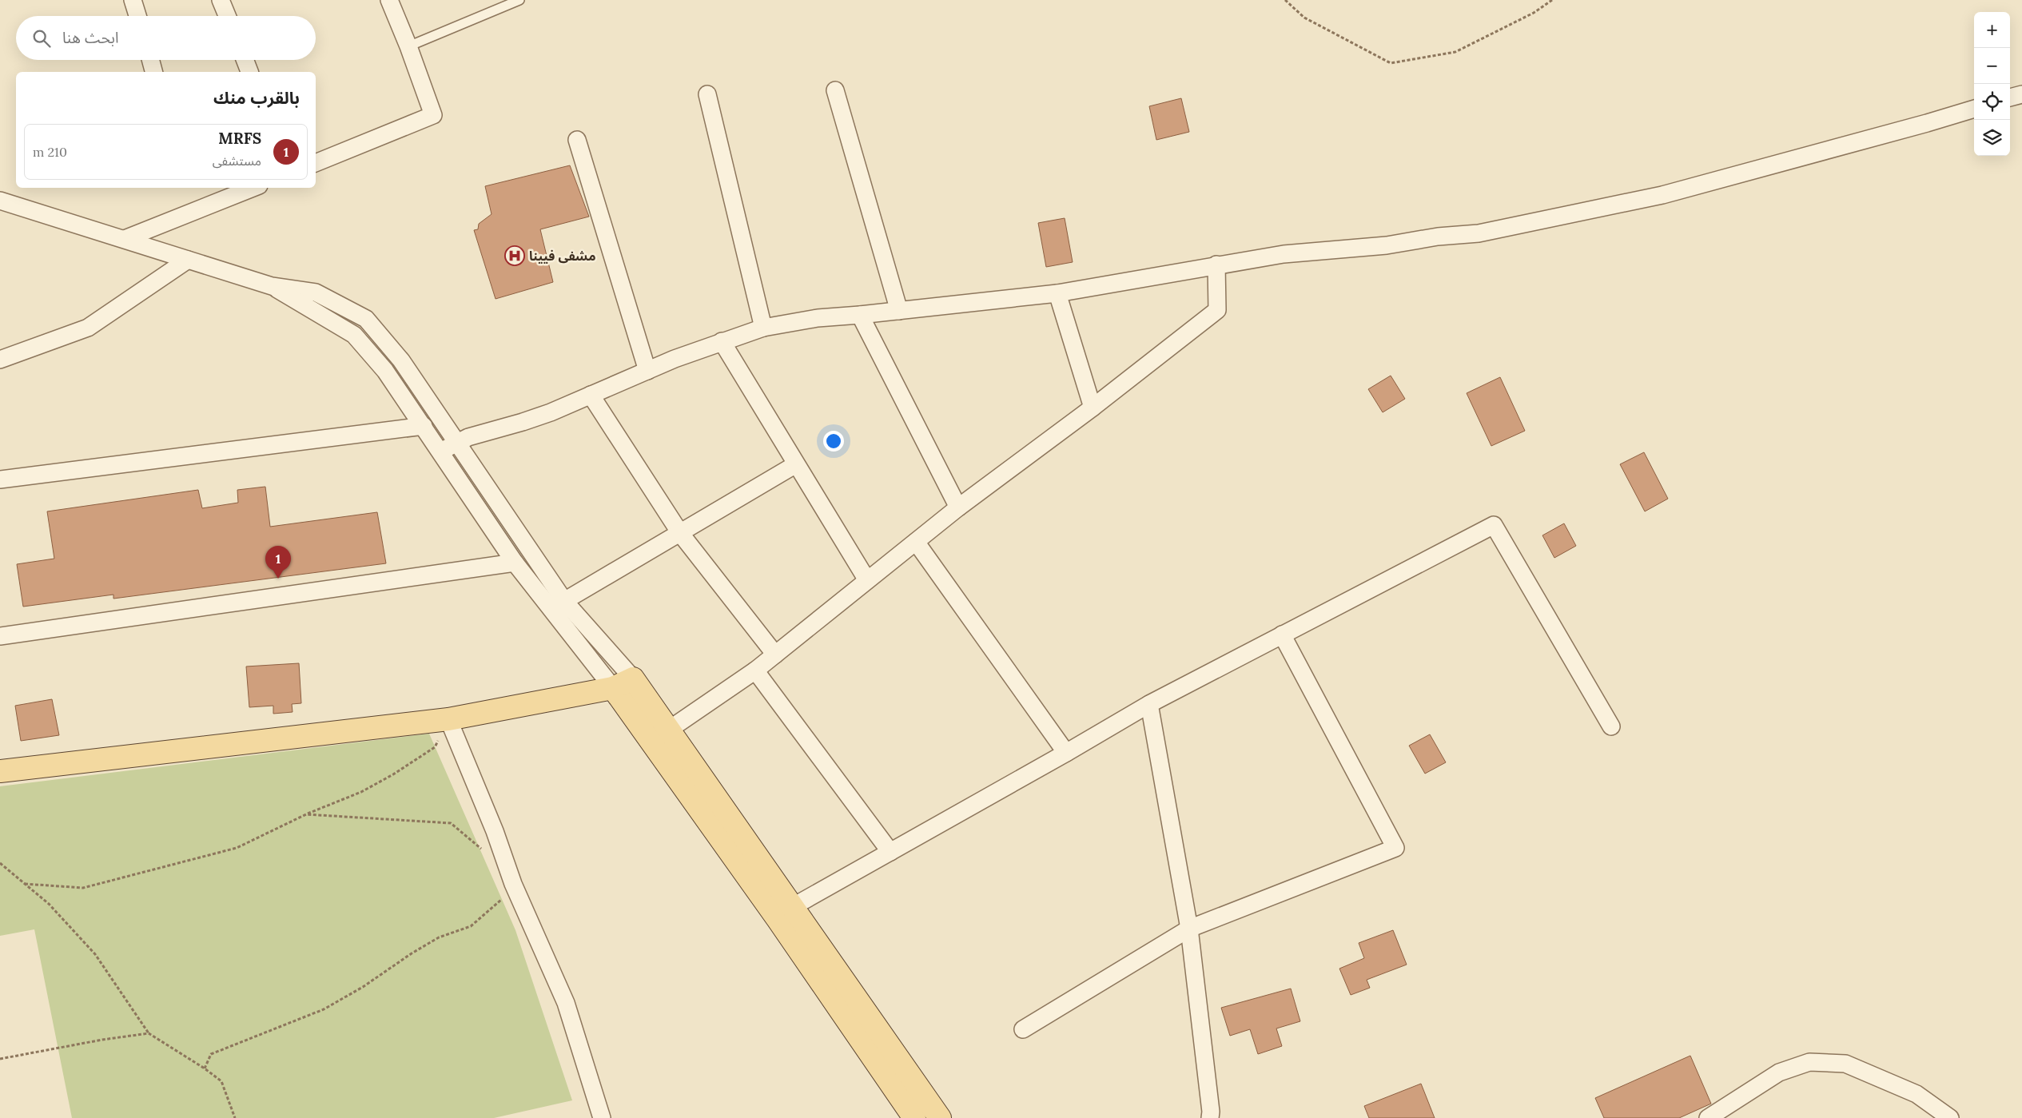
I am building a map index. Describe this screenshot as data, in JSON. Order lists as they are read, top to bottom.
{
  "places": {
    "hospital": ["مشفى فيينا"]
  },
  "page": {
    "map_buttons": ["+", "−"],
    "search": "ابحث هنا",
    "heading": "بالقرب منك",
    "list": [
      {
        "mark": "1",
        "name": "MRFS",
        "note": "مستشفى",
        "value": "210 m"
      }
    ],
    "pins": "1"
  }
}
